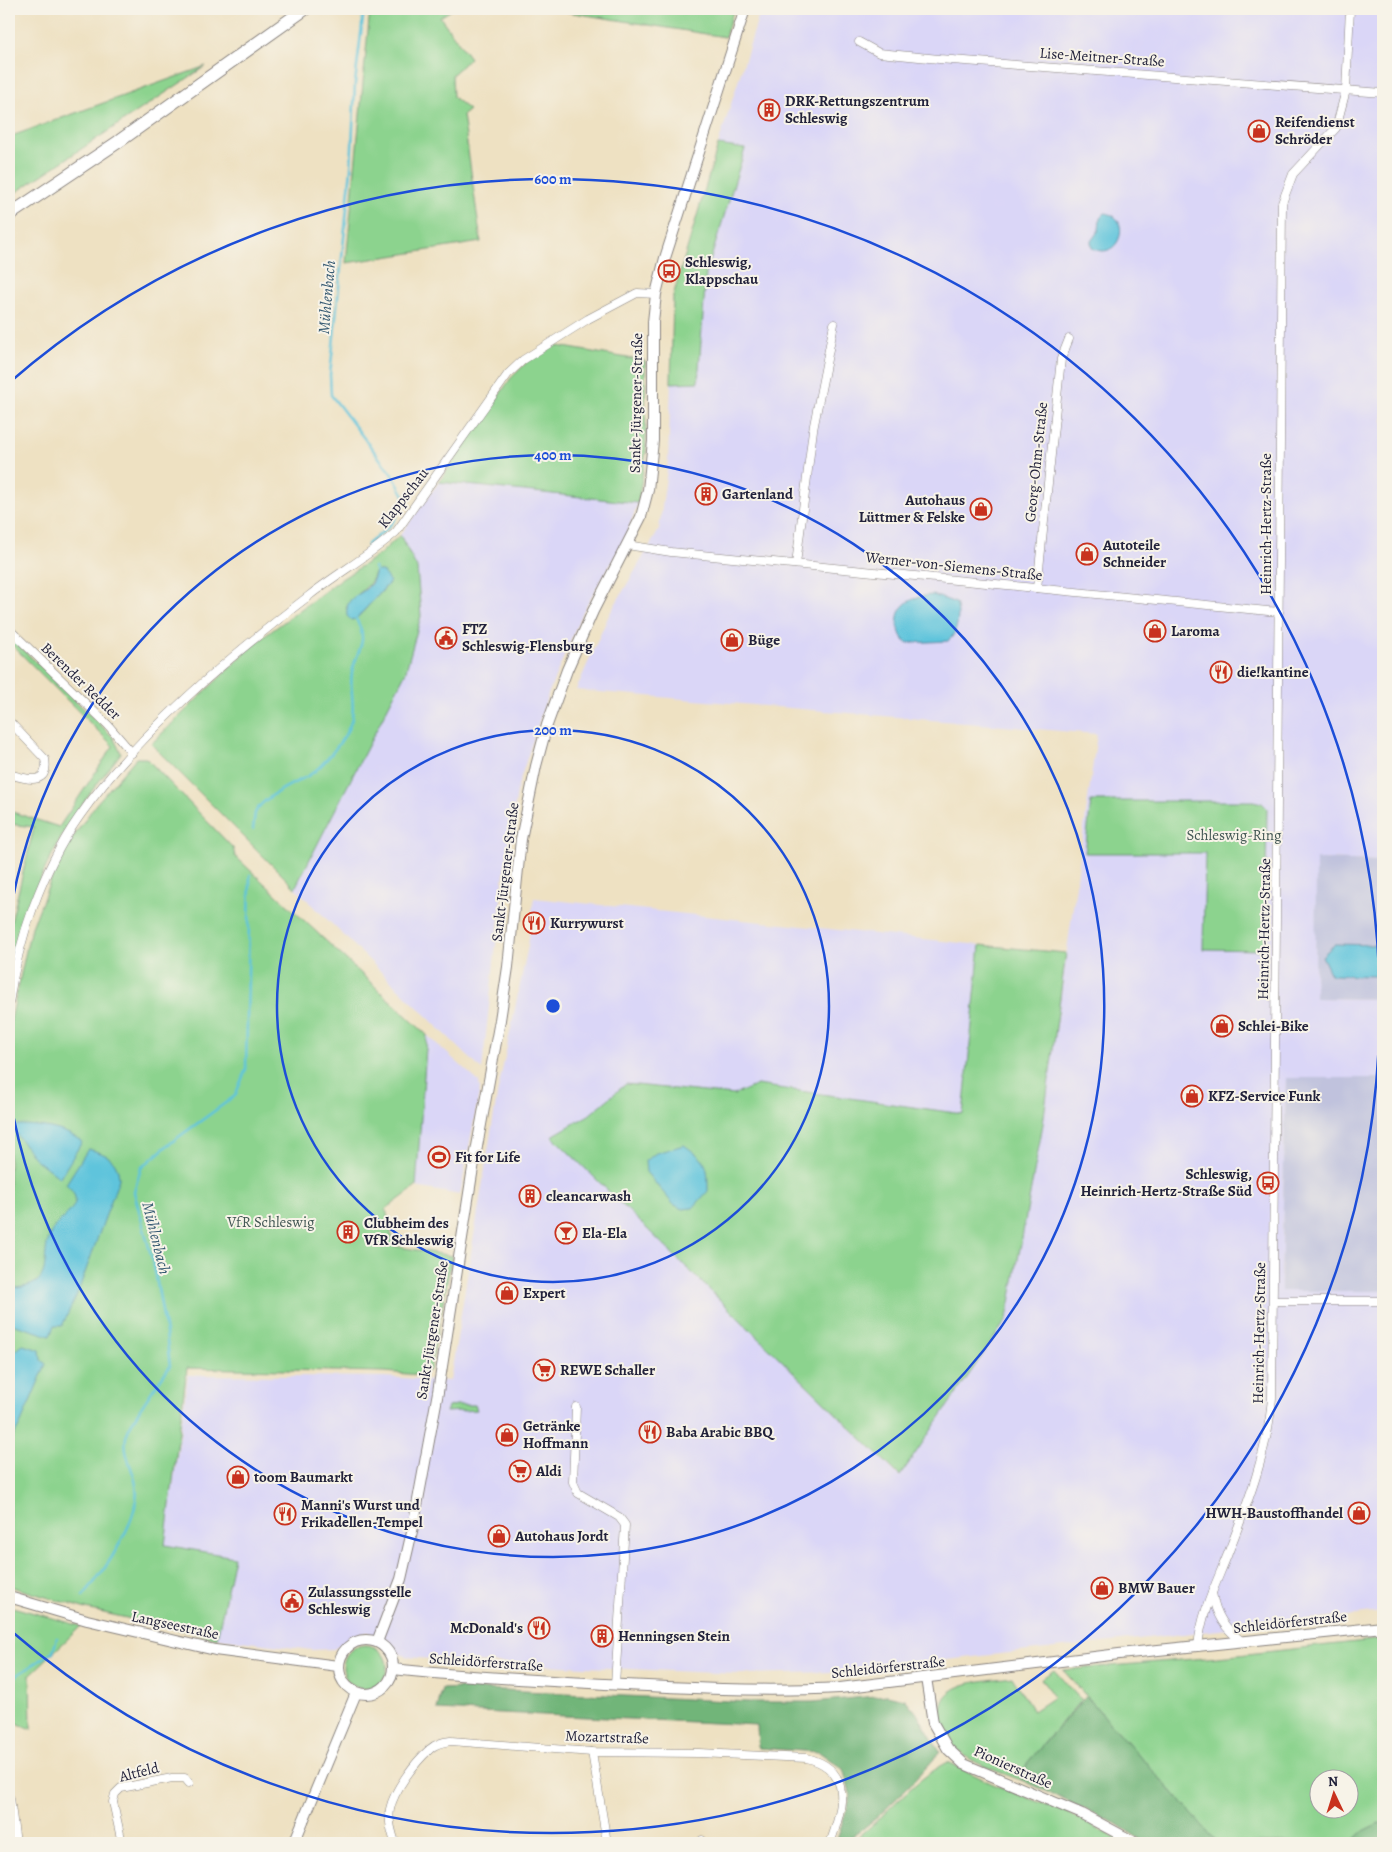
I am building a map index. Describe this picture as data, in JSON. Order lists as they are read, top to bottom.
{
  "streets": {
    "street": [
      "Lise-Meitner-Straße",
      "Sankt-Jürgener-Straße",
      "Georg-Ohm-Straße",
      "Klappschau",
      "Heinrich-Hertz-Straße",
      "Werner-von-Siemens-Straße",
      "Berender Redder",
      "Schleidörferstraße",
      "Langseestraße",
      "Mozartstraße",
      "Pionierstraße",
      "Altfeld"
    ]
  },
  "crossings": [
    ["Lise-Meitner-Straße", "Heinrich-Hertz-Straße"],
    ["Sankt-Jürgener-Straße", "Klappschau"],
    ["Sankt-Jürgener-Straße", "Werner-von-Siemens-Straße"],
    ["Sankt-Jürgener-Straße", "Schleidörferstraße"],
    ["Sankt-Jürgener-Straße", "Langseestraße"],
    ["Georg-Ohm-Straße", "Werner-von-Siemens-Straße"],
    ["Klappschau", "Berender Redder"],
    ["Heinrich-Hertz-Straße", "Werner-von-Siemens-Straße"],
    ["Heinrich-Hertz-Straße", "Schleidörferstraße"],
    ["Schleidörferstraße", "Langseestraße"],
    ["Schleidörferstraße", "Pionierstraße"]
  ],
  "water": ["Mühlenbach"],
  "parks": ["Schleswig-Ring", "VfR Schleswig"],
  "places": {
    "building": [
      "DRK-Rettungszentrum Schleswig",
      "Gartenland",
      "cleancarwash",
      "Clubheim des VfR Schleswig",
      "Henningsen Stein"
    ],
    "shop": [
      "Reifendienst Schröder",
      "Autohaus Lüttmer & Felske",
      "Autoteile Schneider",
      "Laroma",
      "Büge",
      "Schlei-Bike",
      "KFZ-Service Funk",
      "Expert",
      "Getränke Hoffmann",
      "toom Baumarkt",
      "HWH-Baustoffhandel",
      "Autohaus Jordt",
      "BMW Bauer"
    ],
    "bus stop": ["Schleswig, Klappschau", "Schleswig, Heinrich-Hertz-Straße Süd"],
    "public building": ["FTZ Schleswig-Flensburg", "Zulassungsstelle Schleswig"],
    "restaurant": [
      "die!kantine",
      "Kurrywurst",
      "Baba Arabic BBQ",
      "Manni's Wurst und Frikadellen-Tempel",
      "McDonald's"
    ],
    "sports": ["Fit for Life"],
    "bar": ["Ela-Ela"],
    "supermarket": ["REWE Schaller", "Aldi"]
  },
  "north": "top",
  "rings": ["600 m", "400 m", "200 m"]
}
